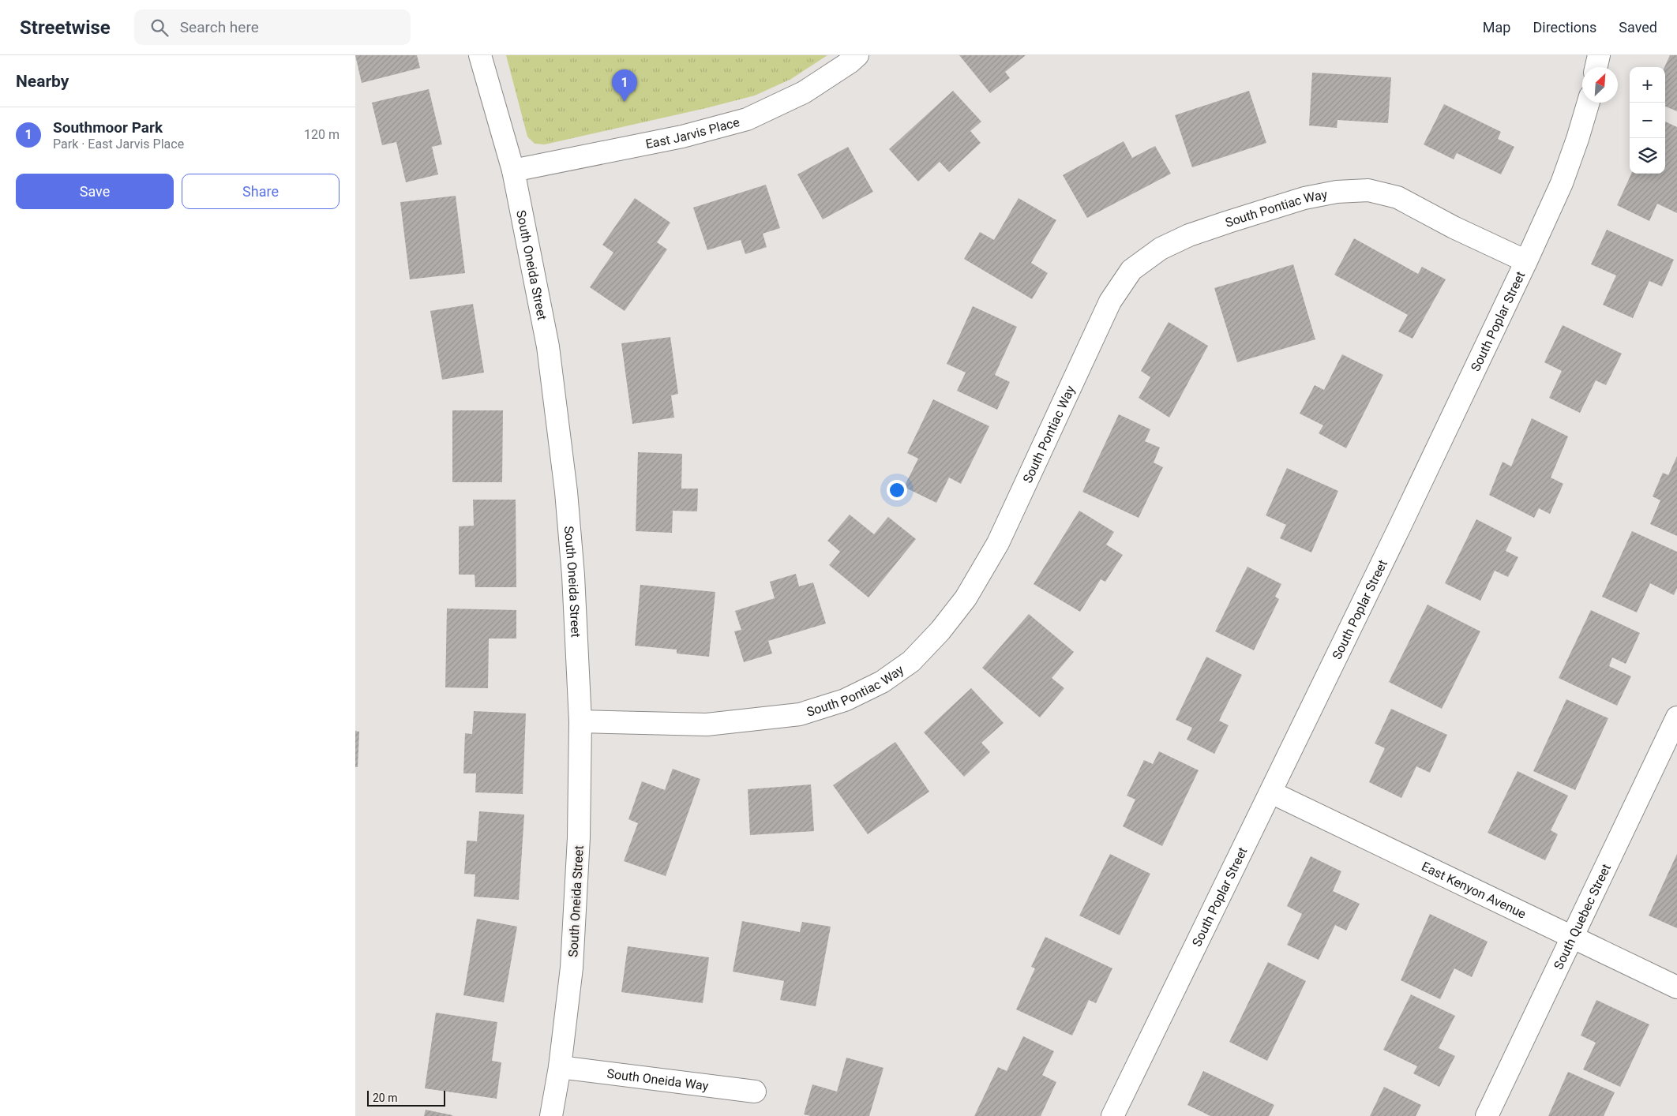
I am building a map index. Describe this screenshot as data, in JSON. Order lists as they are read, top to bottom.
{
  "streets": {
    "street": [
      "East Jarvis Place",
      "South Pontiac Way",
      "South Oneida Street",
      "South Poplar Street",
      "East Kenyon Avenue",
      "South Quebec Street",
      "South Oneida Way"
    ]
  },
  "crossings": [
    ["East Jarvis Place", "South Oneida Street"],
    ["South Pontiac Way", "South Oneida Street"],
    ["South Pontiac Way", "South Poplar Street"],
    ["South Oneida Street", "South Oneida Way"],
    ["South Poplar Street", "East Kenyon Avenue"],
    ["East Kenyon Avenue", "South Quebec Street"]
  ],
  "scale_bar": "20 m",
  "north": "top right",
  "page": {
    "header": "Streetwise",
    "search": "Search here",
    "nav": ["Map", "Directions", "Saved"],
    "heading": "Nearby",
    "map_buttons": ["+", "−"],
    "pins": "1",
    "list": [
      {
        "mark": "1",
        "name": "Southmoor Park",
        "note": "Park · East Jarvis Place",
        "value": "120 m"
      }
    ],
    "buttons": ["Save", "Share"],
    "scale": "20 m"
  }
}
